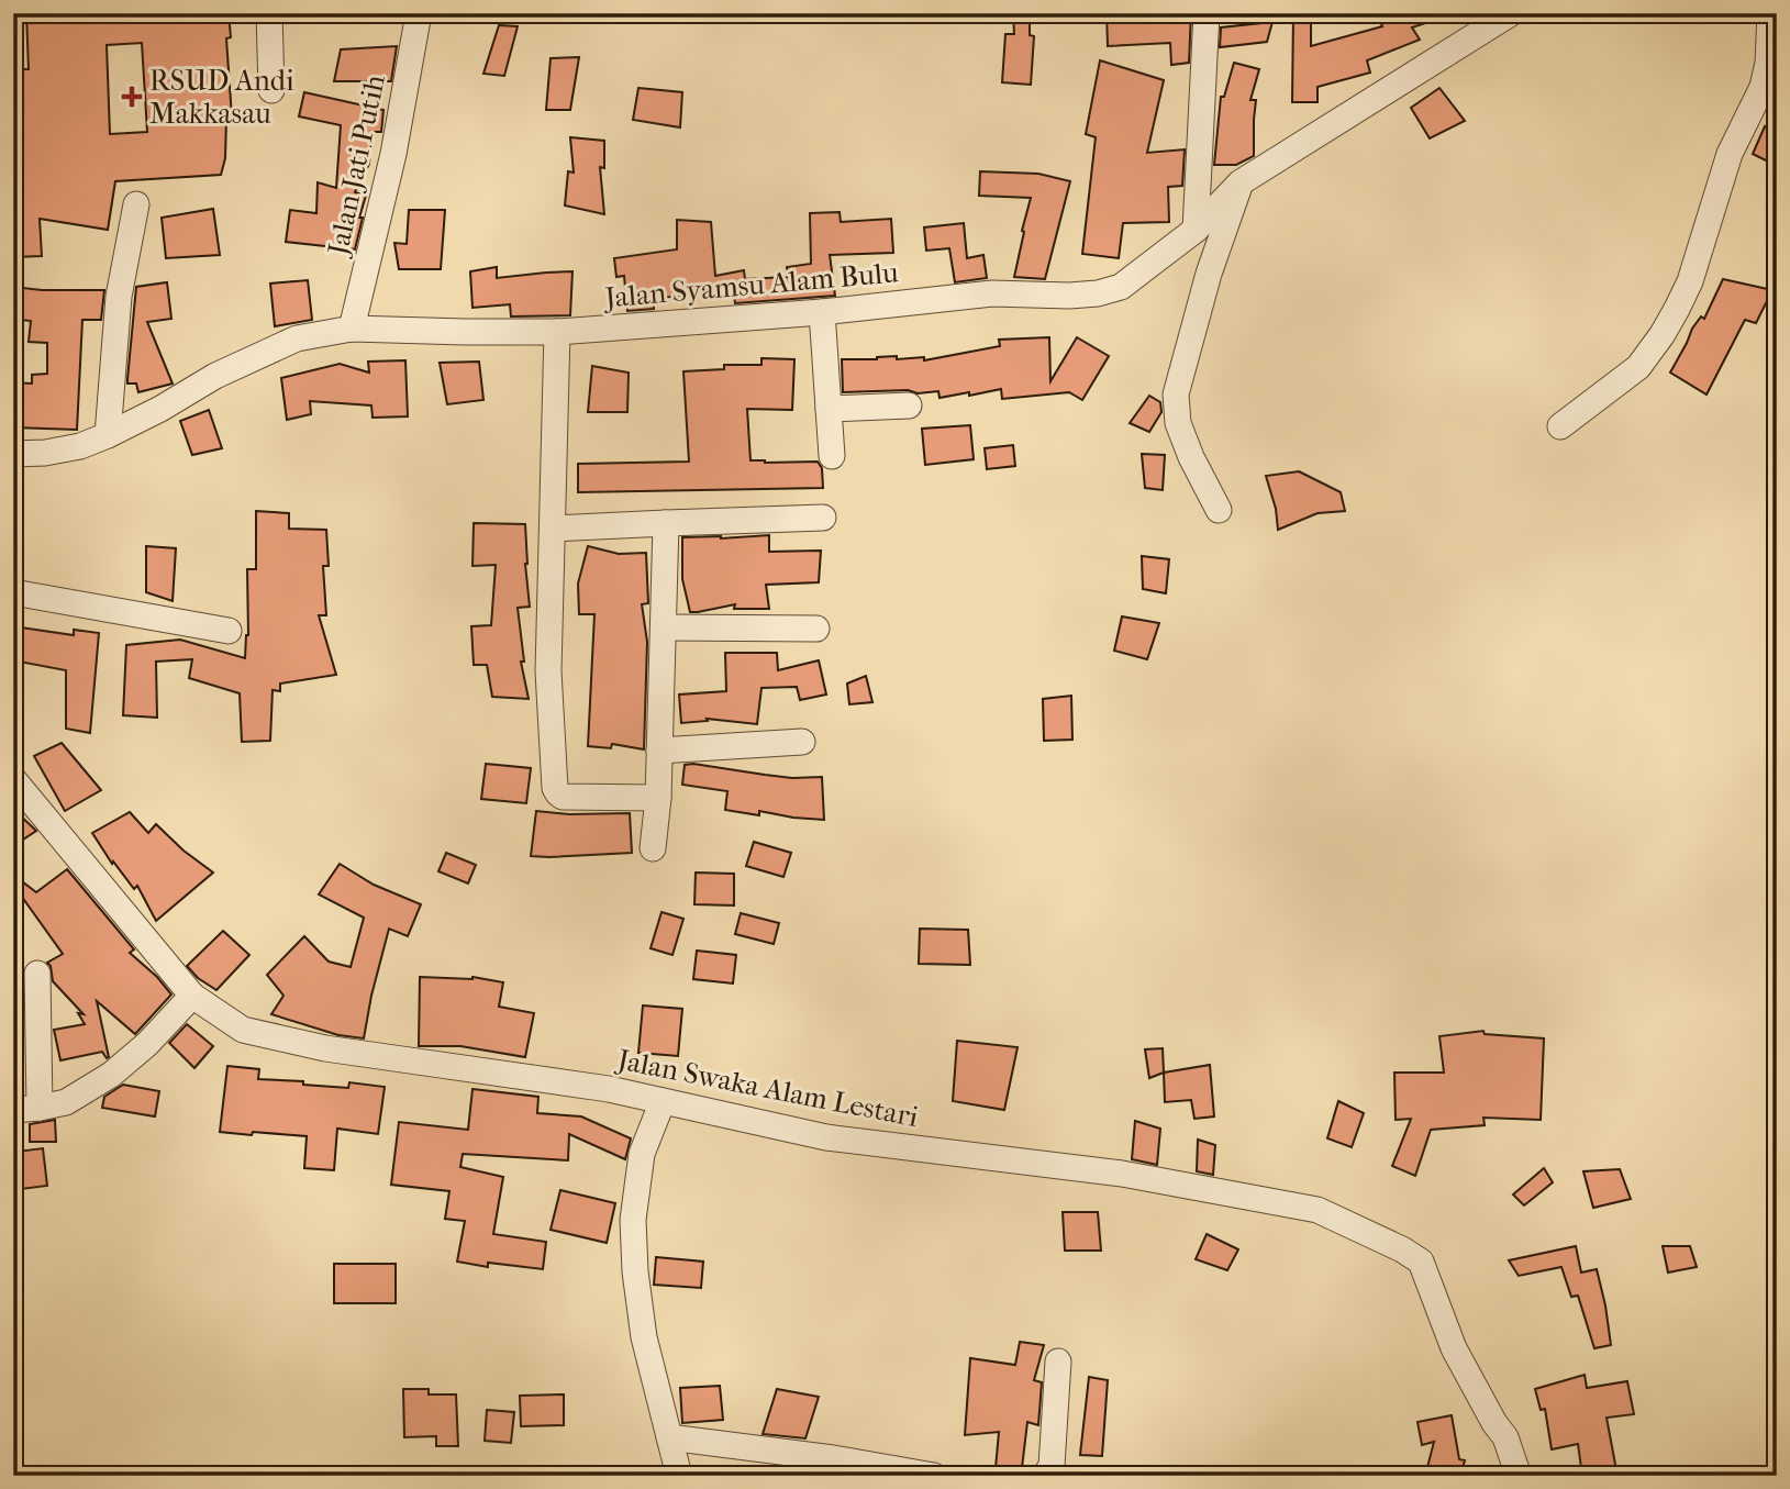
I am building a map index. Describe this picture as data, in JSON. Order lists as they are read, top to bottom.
{
  "streets": {
    "street": ["Jalan Jati Putih", "Jalan Syamsu Alam Bulu", "Jalan Swaka Alam Lestari"]
  },
  "crossings": [
    ["Jalan Jati Putih", "Jalan Syamsu Alam Bulu"]
  ],
  "places": {
    "health": ["RSUD Andi Makkasau"]
  }
}
